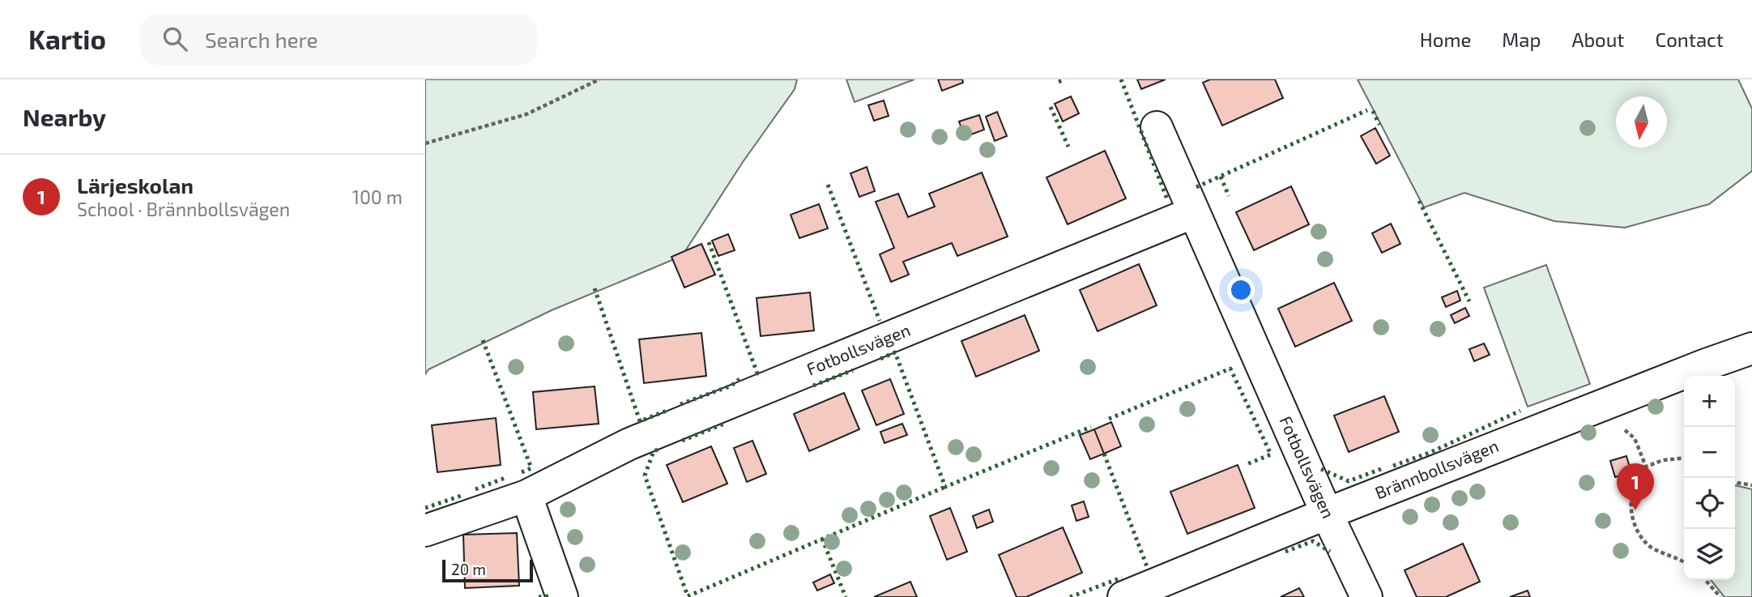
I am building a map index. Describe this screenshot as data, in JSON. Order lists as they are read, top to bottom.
{
  "streets": {
    "street": ["Fotbollsvägen", "Brännbollsvägen"]
  },
  "crossings": [
    ["Fotbollsvägen", "Brännbollsvägen"]
  ],
  "scale_bar": "20 m",
  "north": "bottom",
  "page": {
    "header": "Kartio",
    "search": "Search here",
    "nav": [
      "Home",
      "Map",
      "About",
      "Contact"
    ],
    "heading": "Nearby",
    "list": [
      {
        "mark": "1",
        "name": "Lärjeskolan",
        "note": "School · Brännbollsvägen",
        "value": "100 m"
      }
    ],
    "map_buttons": ["+", "−"],
    "pins": "1",
    "scale": "20 m"
  }
}
